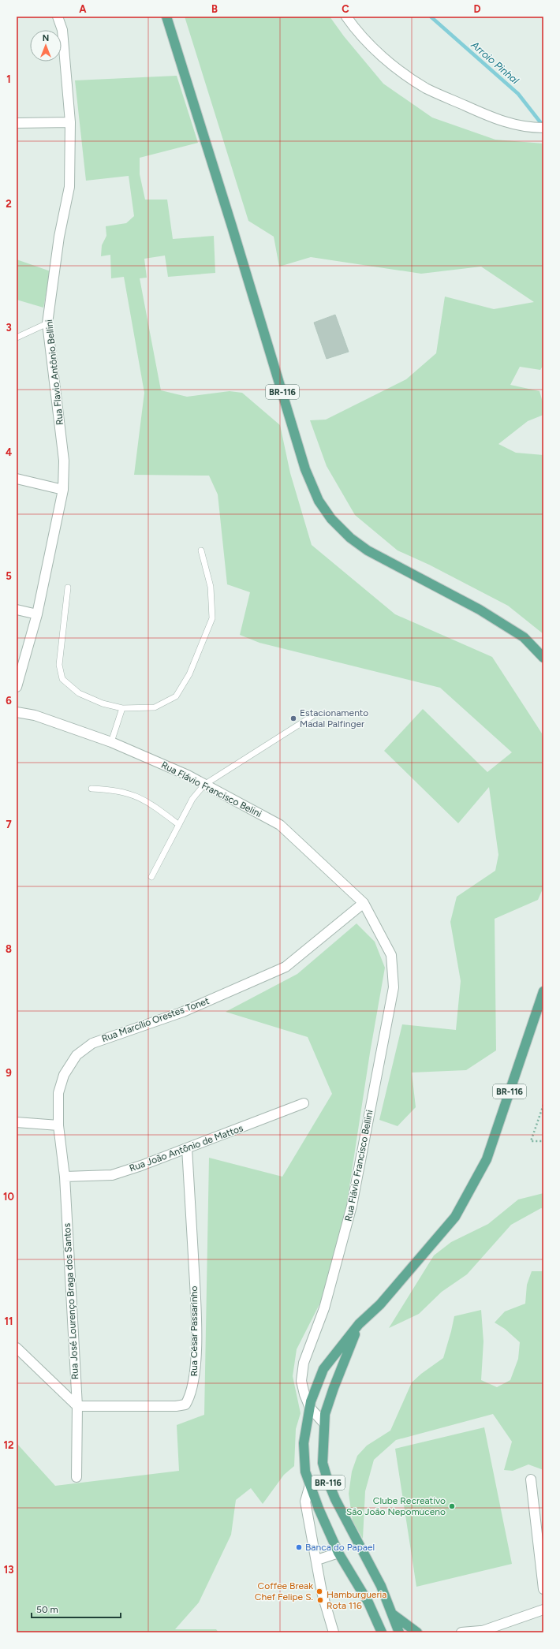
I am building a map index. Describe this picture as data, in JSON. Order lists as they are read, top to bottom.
{
  "streets": {
    "main road": ["BR-116"],
    "street": [
      "Rua Flavio Antônio Bellini",
      "Rua Flávio Francisco Belini",
      "Rua Marcílio Orestes Tonet",
      "Rua João Antônio de Mattos",
      "Rua Flávio Francisco Bellini",
      "Rua José Lourenço Braga dos Santos",
      "Rua César Passarinho"
    ]
  },
  "crossings": [
    ["BR-116", "Rua Flávio Francisco Bellini"],
    ["Rua Flávio Francisco Belini", "Rua Marcílio Orestes Tonet"],
    ["Rua Flávio Francisco Belini", "Rua Flávio Francisco Bellini"],
    ["Rua Marcílio Orestes Tonet", "Rua Flávio Francisco Bellini"],
    ["Rua Marcílio Orestes Tonet", "Rua José Lourenço Braga dos Santos"],
    ["Rua João Antônio de Mattos", "Rua José Lourenço Braga dos Santos"],
    ["Rua João Antônio de Mattos", "Rua César Passarinho"],
    ["Rua José Lourenço Braga dos Santos", "Rua César Passarinho"]
  ],
  "water": ["Arroio Pinhal"],
  "places": [
    "Estacionamento Madal Palfinger",
    "Clube Recreativo São João Nepomuceno",
    "Banca do Papael",
    "Coffee Break Chef Felipe S.",
    "Hamburgueria Rota 116"
  ],
  "scale_bar": "50 m",
  "north": "top",
  "grid": {
    "columns": [
      "A",
      "B",
      "C",
      "D"
    ],
    "rows": [
      "1",
      "2",
      "3",
      "4",
      "5",
      "6",
      "7",
      "8",
      "9",
      "10",
      "11",
      "12",
      "13"
    ]
  }
}
